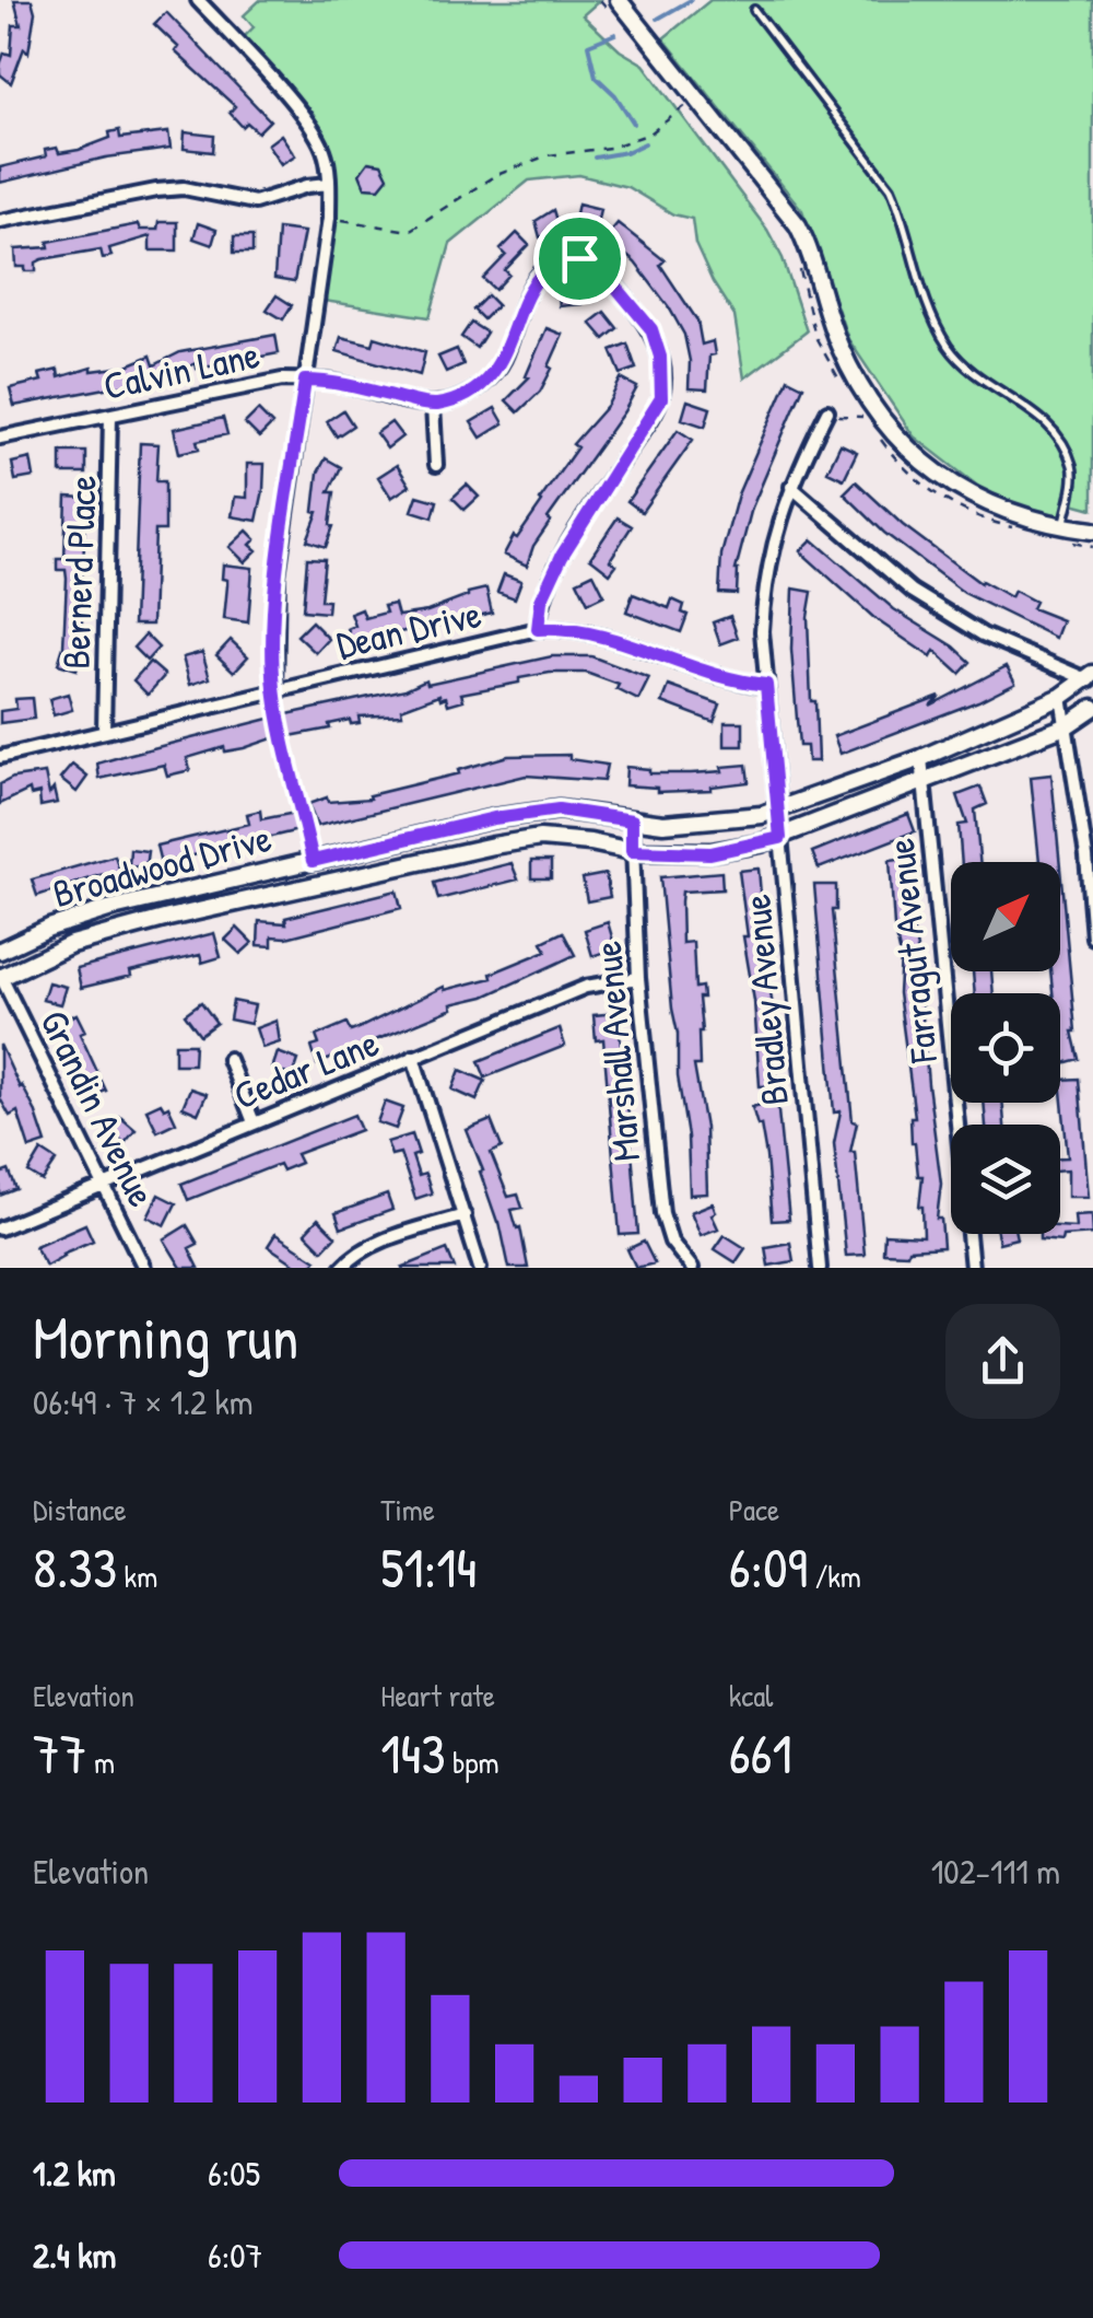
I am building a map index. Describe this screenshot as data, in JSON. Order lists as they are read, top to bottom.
{
  "streets": {
    "street": [
      "Calvin Lane",
      "Bernerd Place",
      "Dean Drive",
      "Broadwood Drive",
      "Farragut Avenue",
      "Bradley Avenue",
      "Marshall Avenue",
      "Cedar Lane",
      "Grandin Avenue"
    ]
  },
  "crossings": [
    ["Calvin Lane", "Bernerd Place"],
    ["Bernerd Place", "Dean Drive"],
    ["Dean Drive", "Bradley Avenue"],
    ["Broadwood Drive", "Farragut Avenue"],
    ["Broadwood Drive", "Bradley Avenue"],
    ["Broadwood Drive", "Marshall Avenue"],
    ["Broadwood Drive", "Grandin Avenue"],
    ["Marshall Avenue", "Cedar Lane"],
    ["Cedar Lane", "Grandin Avenue"]
  ],
  "north": "top right",
  "page": {
    "heading": ["Morning run", "06:49 · 7 × 1.2 km"],
    "stats": [
      ["Distance", "8.33 km"],
      ["Time", "51:14"],
      ["Pace", "6:09 /km"],
      ["Elevation", "77 m"],
      ["Heart rate", "143 bpm"],
      ["kcal", "661"]
    ],
    "chart": ["Elevation", "102–111 m"],
    "list": [
      {
        "name": "1.2 km",
        "note": "6:05"
      },
      {
        "name": "2.4 km",
        "note": "6:07"
      }
    ]
  }
}
